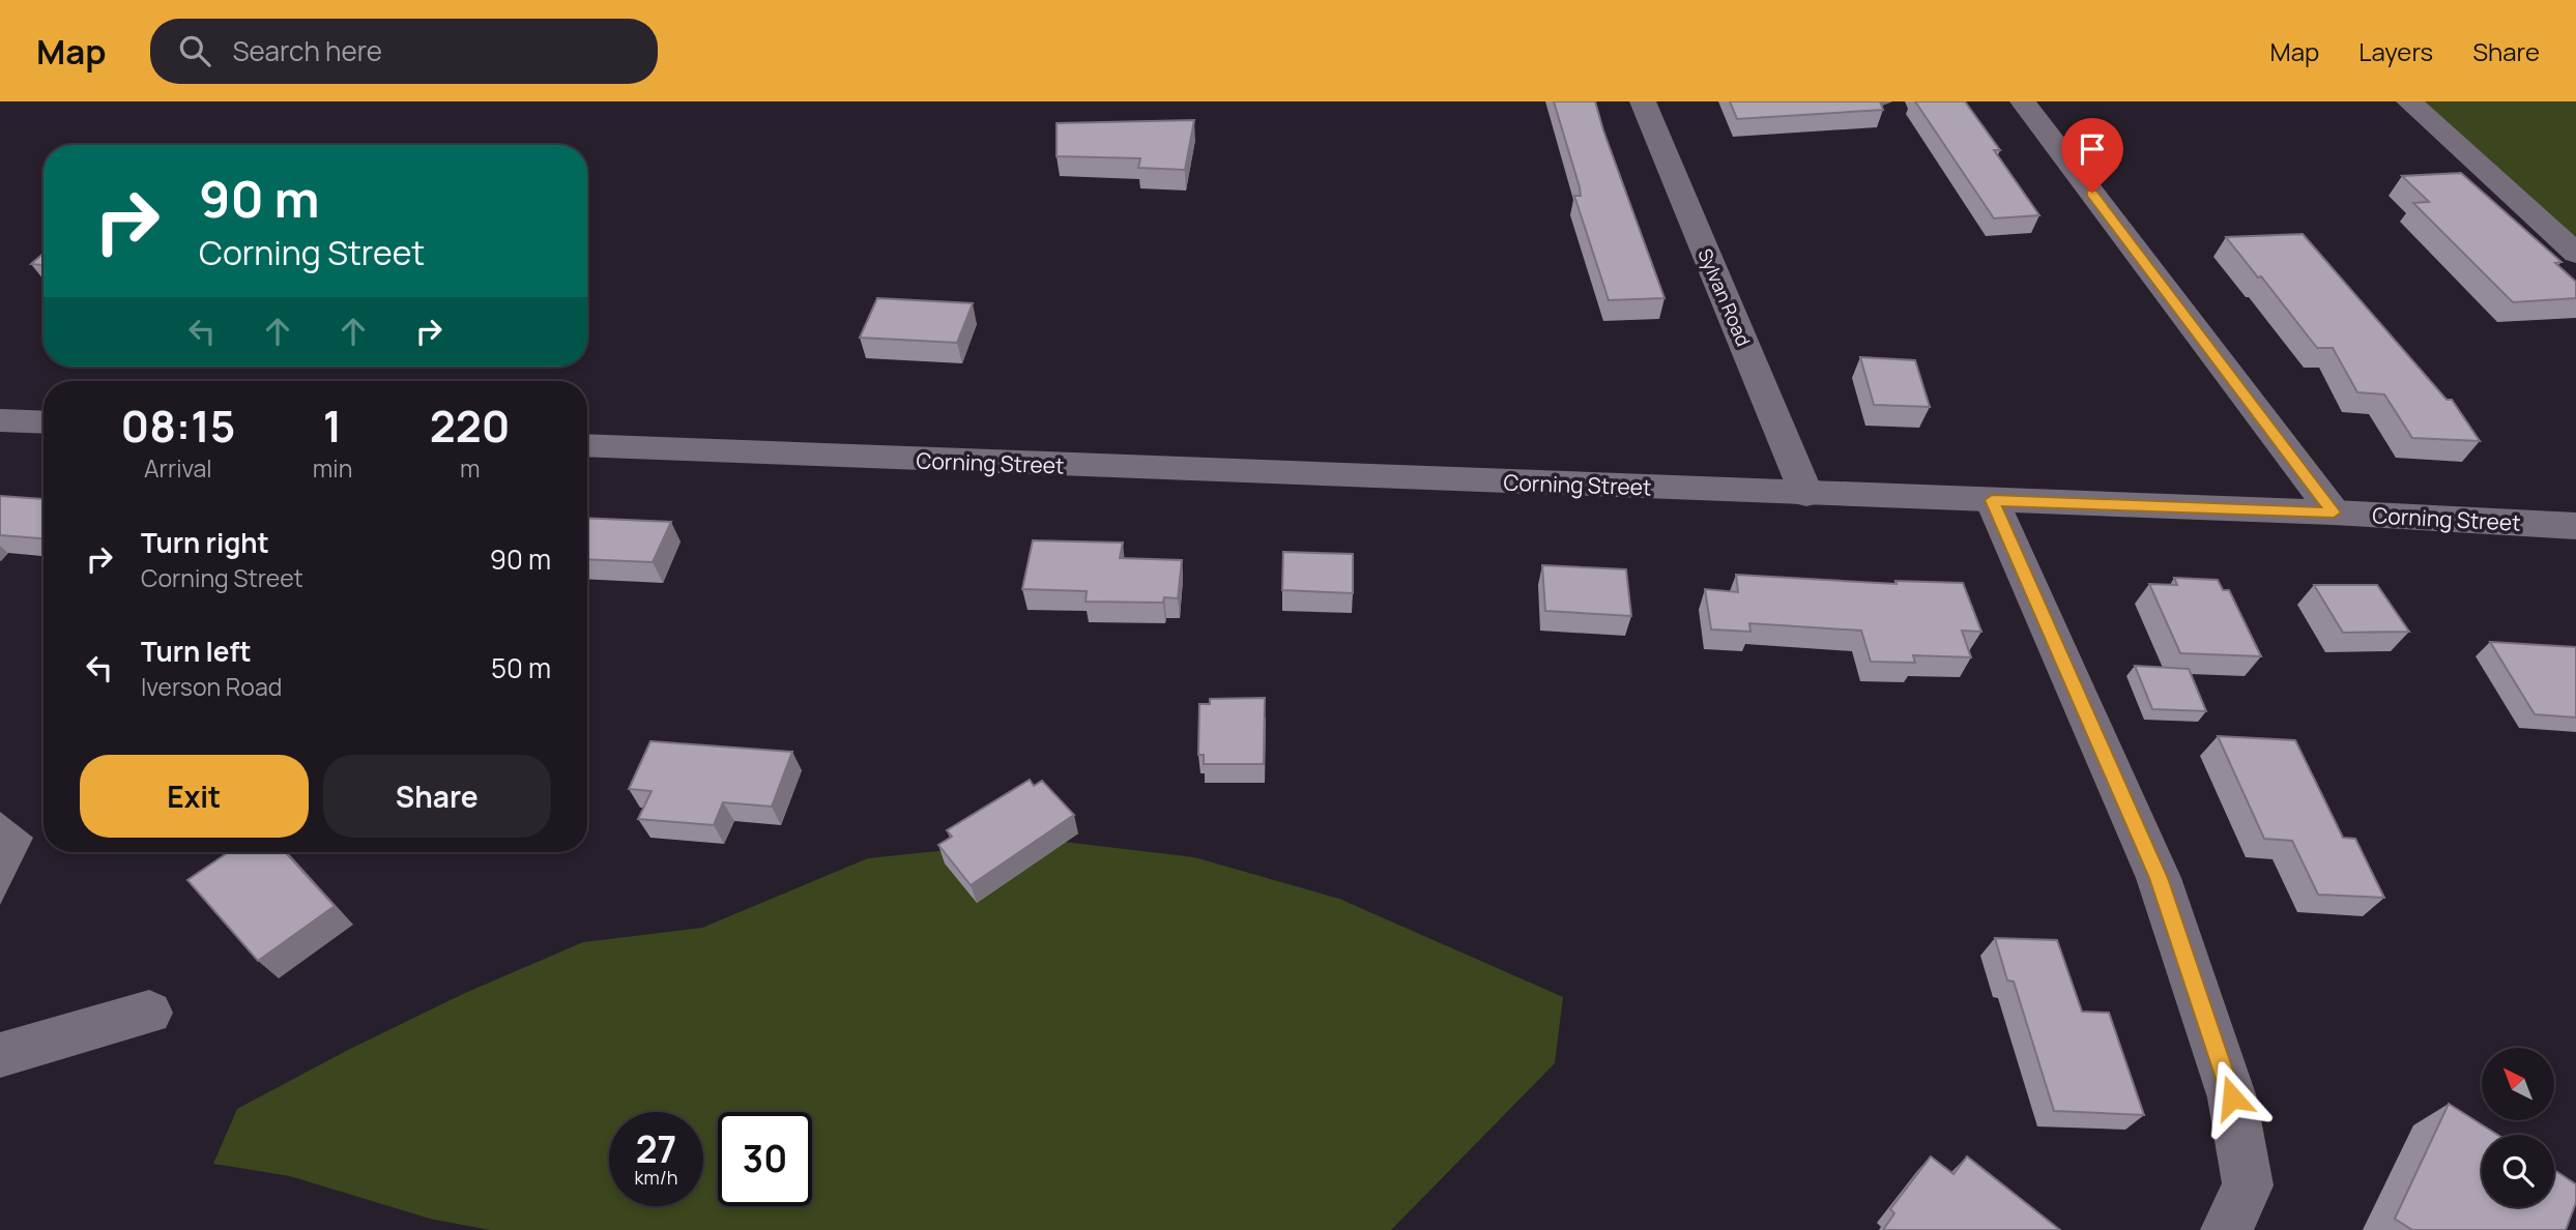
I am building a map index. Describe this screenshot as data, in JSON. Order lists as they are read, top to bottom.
{
  "streets": {
    "street": ["Sylvan Road", "Corning Street"]
  },
  "crossings": [
    ["Sylvan Road", "Corning Street"]
  ],
  "north": "top left",
  "page": {
    "header": "Map",
    "search": "Search here",
    "nav": ["Map", "Layers", "Share"],
    "turn": ["90 m", "Corning Street"],
    "eta": [
      "08:15",
      "Arrival",
      "1",
      "min",
      "220",
      "m"
    ],
    "list": [
      {
        "name": "Turn right",
        "note": "Corning Street",
        "value": "90 m"
      },
      {
        "name": "Turn left",
        "note": "Iverson Road",
        "value": "50 m"
      }
    ],
    "buttons": ["Exit", "Share"],
    "speed": "27 km/h",
    "limit": "30"
  }
}
